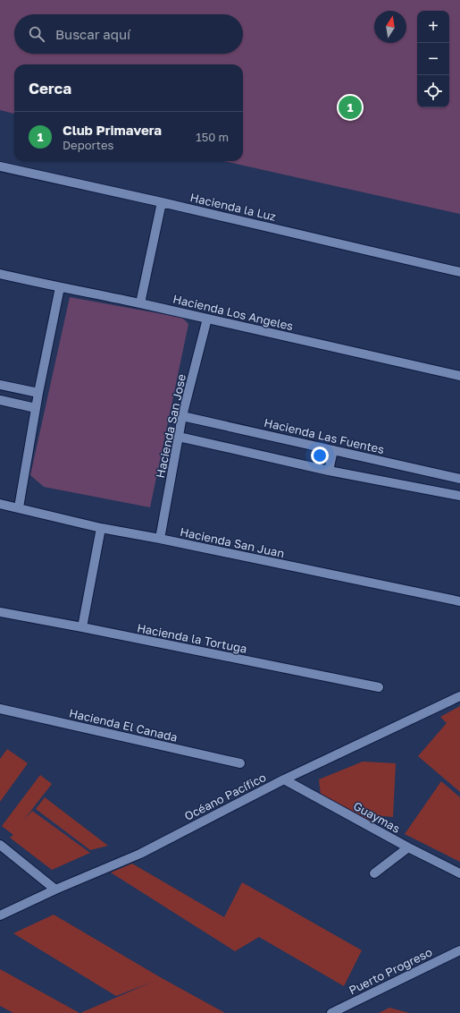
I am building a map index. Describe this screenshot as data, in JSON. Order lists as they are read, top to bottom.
{
  "streets": {
    "street": [
      "Hacienda la Luz",
      "Hacienda Los Angeles",
      "Hacienda San Jose",
      "Hacienda Las Fuentes",
      "Hacienda San Juan",
      "Hacienda la Tortuga",
      "Hacienda El Canada",
      "Océano Pacífico",
      "Guaymas",
      "Puerto Progreso"
    ]
  },
  "crossings": [
    ["Hacienda Los Angeles", "Hacienda San Jose"],
    ["Hacienda San Jose", "Hacienda Las Fuentes"],
    ["Hacienda San Jose", "Hacienda San Juan"],
    ["Océano Pacífico", "Guaymas"]
  ],
  "north": "top",
  "page": {
    "map_buttons": ["+", "−"],
    "search": "Buscar aquí",
    "heading": "Cerca",
    "pins": "1",
    "list": [
      {
        "mark": "1",
        "name": "Club Primavera",
        "note": "Deportes",
        "value": "150 m"
      }
    ]
  }
}
